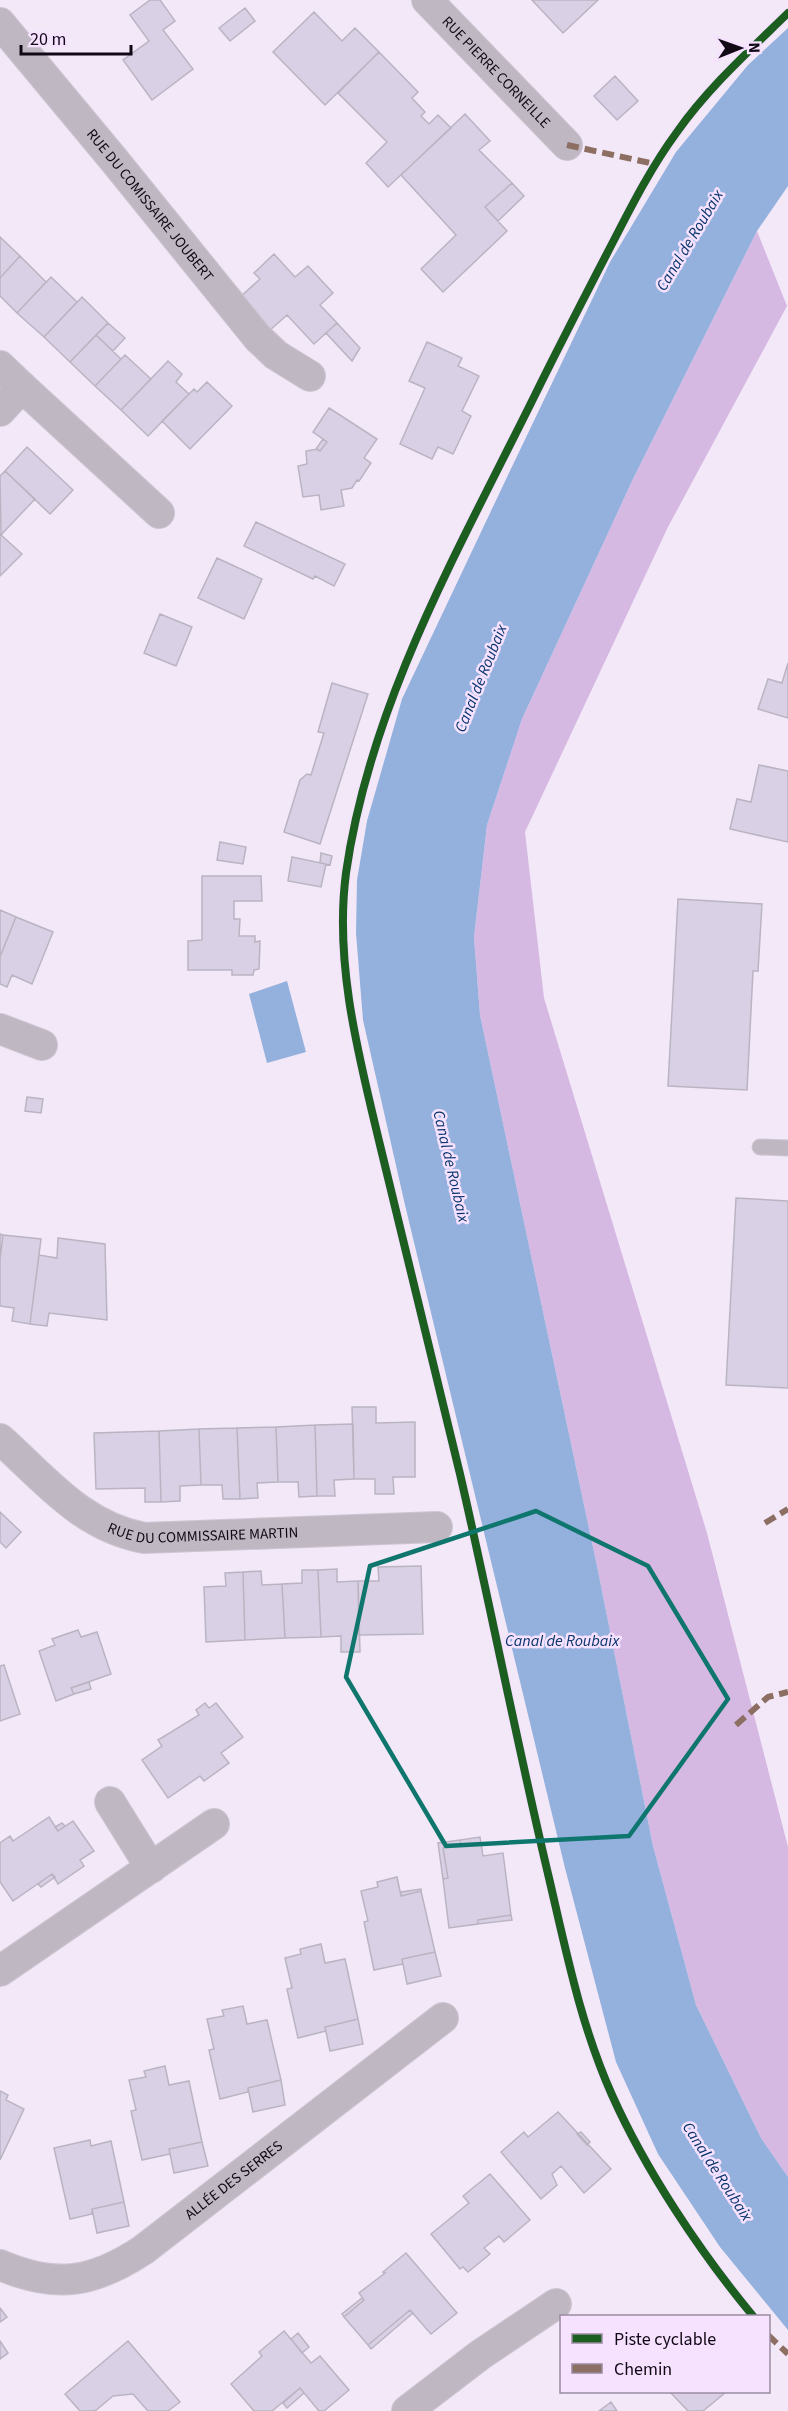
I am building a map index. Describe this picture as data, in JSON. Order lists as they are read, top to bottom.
{
  "streets": {
    "street": [
      "RUE PIERRE CORNEILLE",
      "RUE DU COMISSAIRE JOUBERT",
      "RUE DU COMMISSAIRE MARTIN",
      "ALLÉE DES SERRES"
    ]
  },
  "water": ["Canal de Roubaix"],
  "legend": ["Piste cyclable", "Chemin"],
  "scale_bar": "20 m",
  "north": "right"
}
